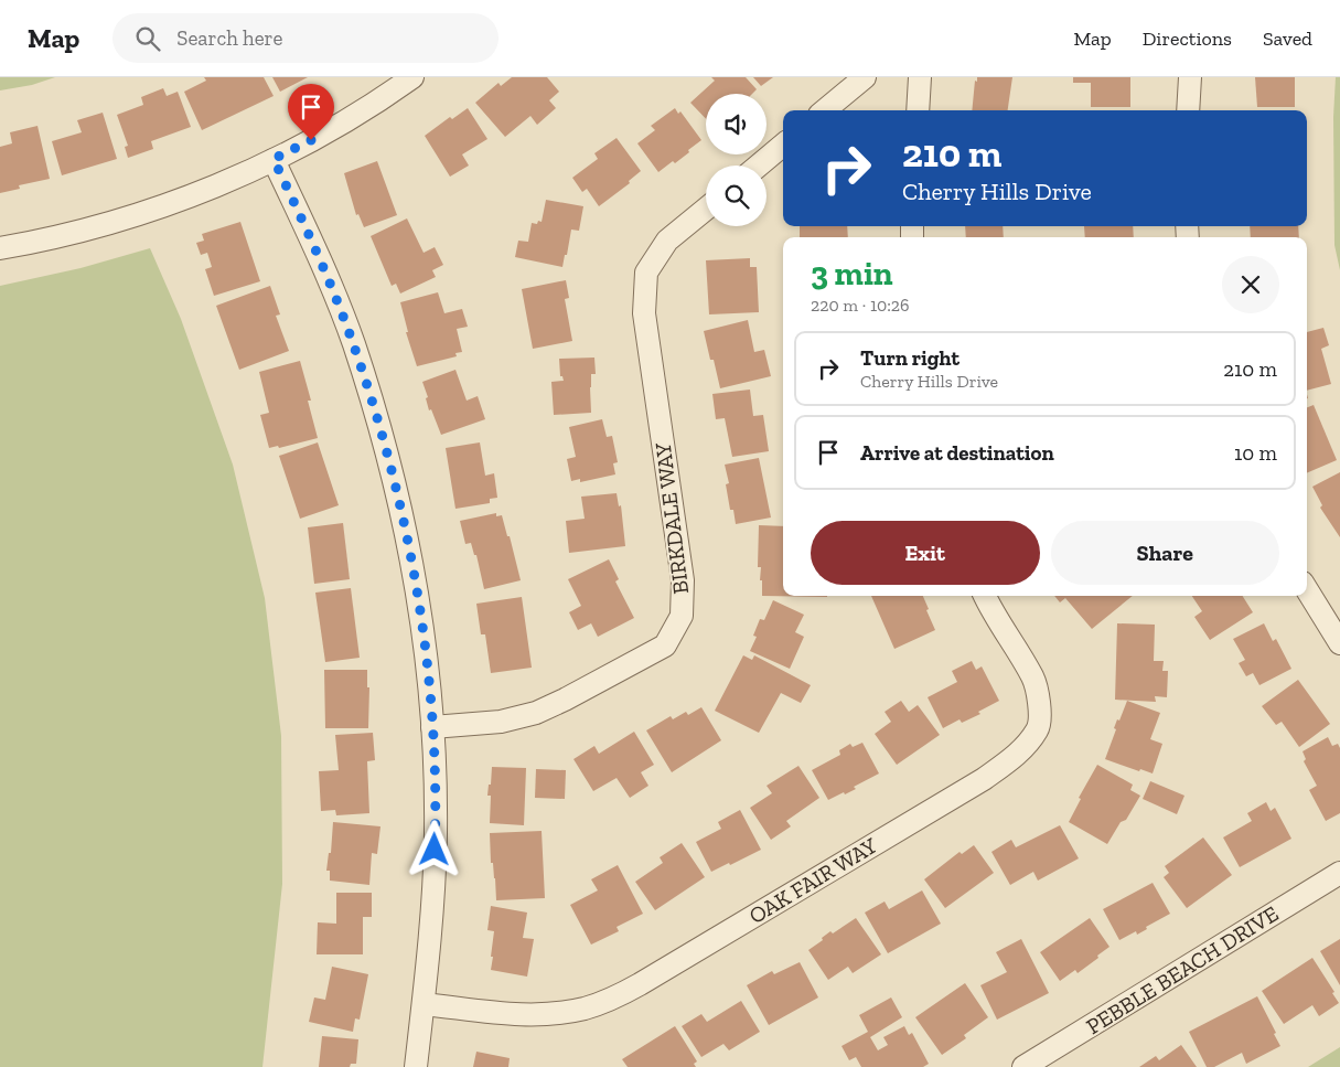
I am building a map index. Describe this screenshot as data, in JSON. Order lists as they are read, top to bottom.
{
  "streets": {
    "street": ["BIRKDALE WAY", "OAK FAIR WAY", "PEBBLE BEACH DRIVE"]
  },
  "page": {
    "header": "Map",
    "search": "Search here",
    "nav": ["Map", "Directions", "Saved"],
    "turn": ["210 m", "Cherry Hills Drive"],
    "heading": ["3 min", "220 m · 10:26"],
    "list": [
      {
        "name": "Turn right",
        "note": "Cherry Hills Drive",
        "value": "210 m"
      },
      {
        "name": "Arrive at destination",
        "value": "10 m"
      }
    ],
    "buttons": ["Exit", "Share"]
  }
}
